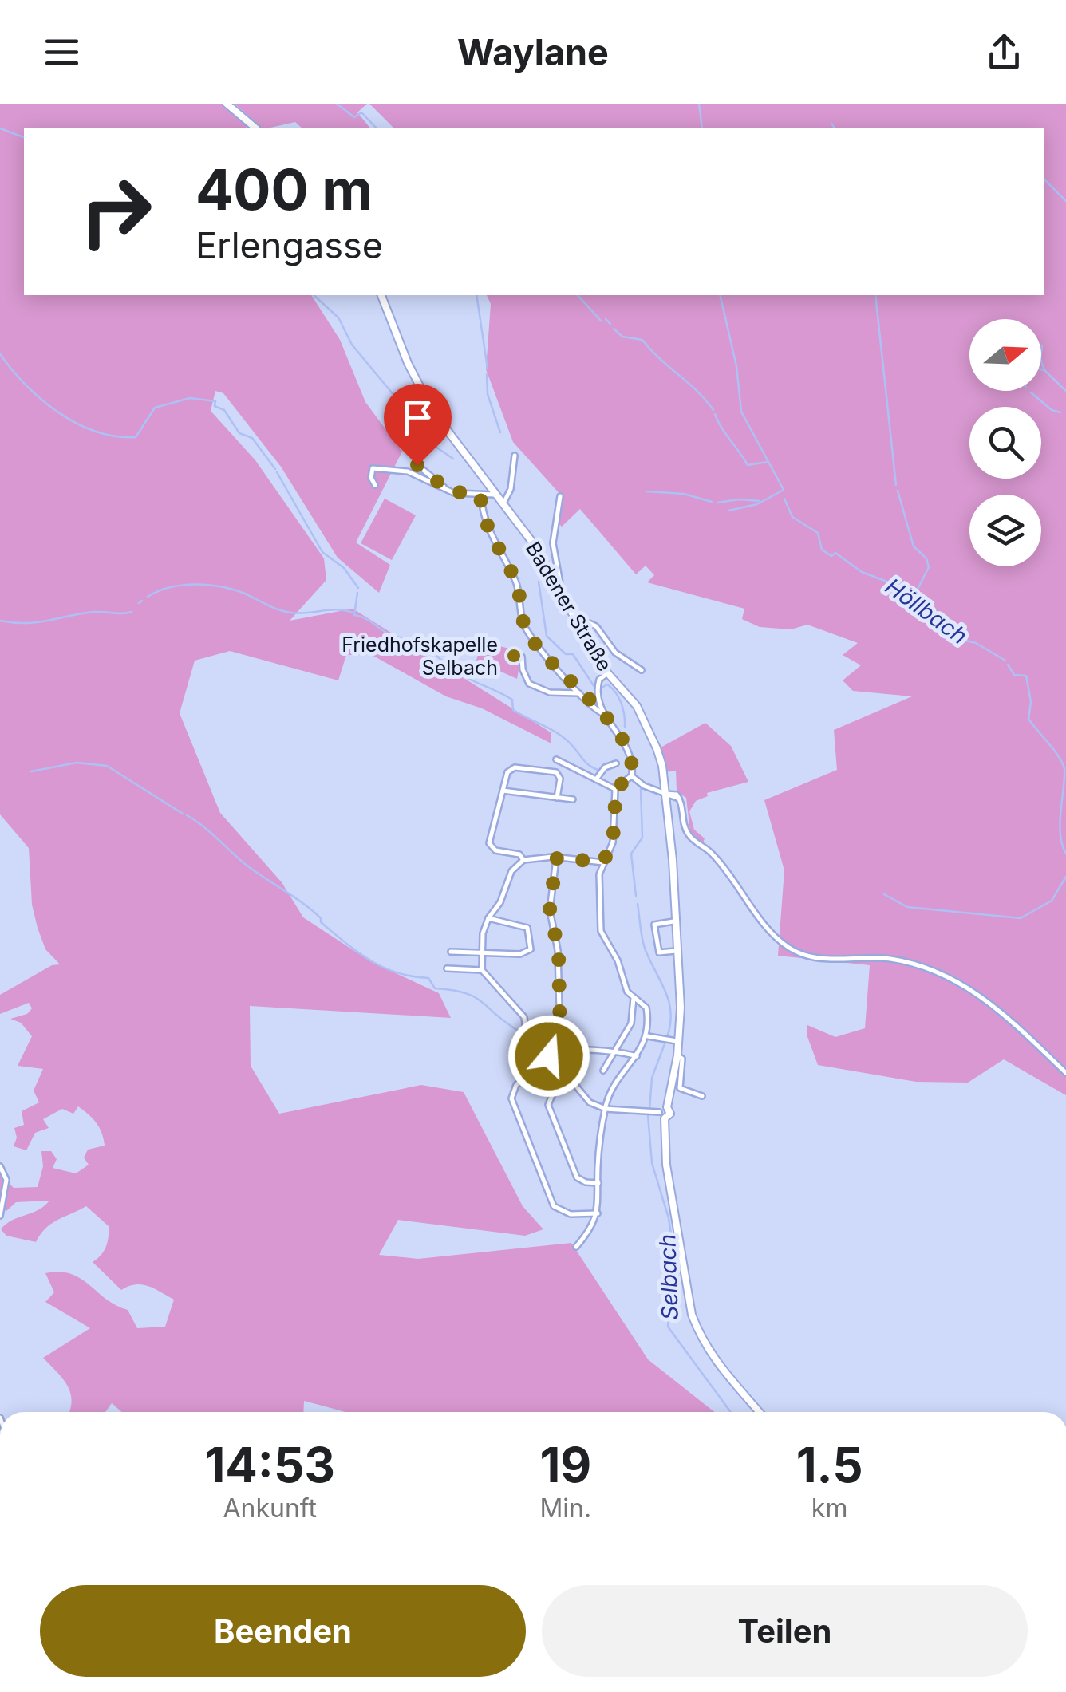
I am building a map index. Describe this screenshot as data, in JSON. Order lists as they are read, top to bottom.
{
  "streets": {
    "main road": ["Badener Straße"]
  },
  "water": ["Höllbach", "Selbach"],
  "places": ["Friedhofskapelle Selbach"],
  "north": "right",
  "page": {
    "header": "Waylane",
    "turn": ["400 m", "Erlengasse"],
    "eta": [
      "14:53",
      "Ankunft",
      "19",
      "Min.",
      "1.5",
      "km"
    ],
    "buttons": ["Beenden", "Teilen"]
  }
}
